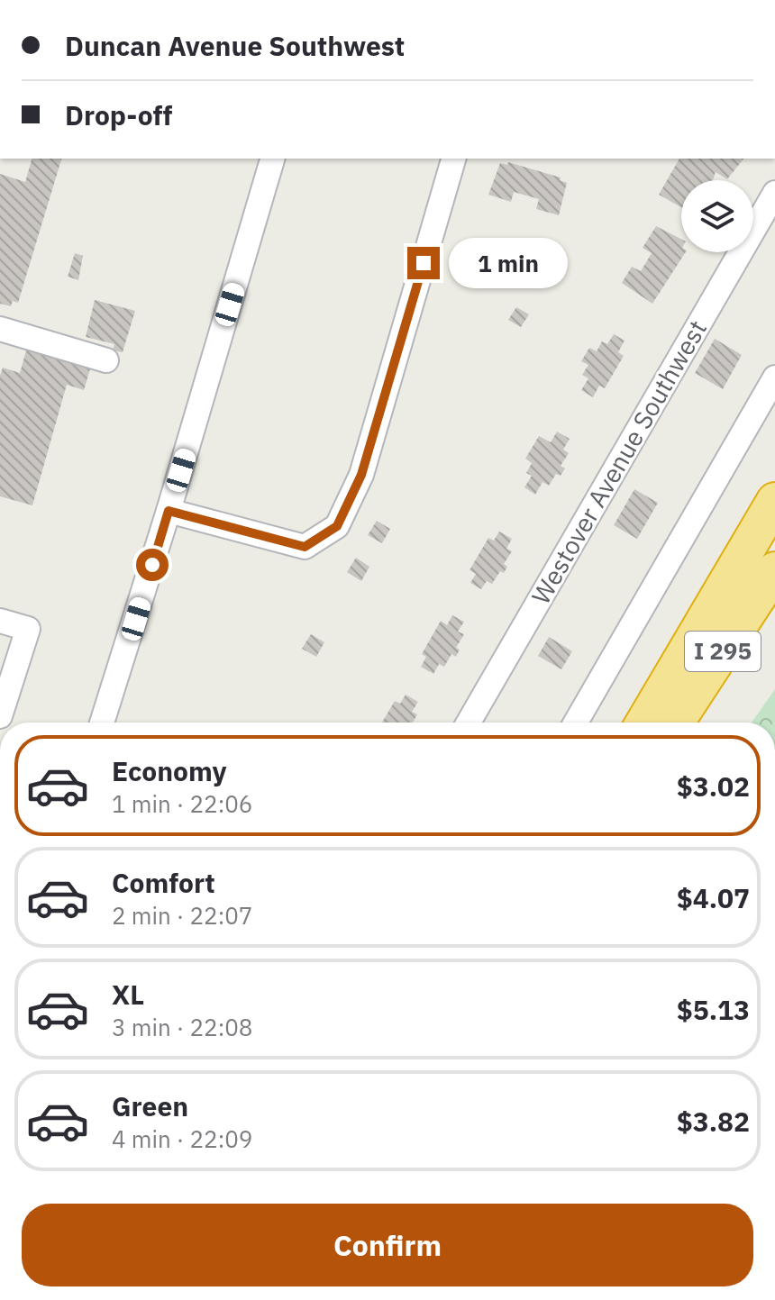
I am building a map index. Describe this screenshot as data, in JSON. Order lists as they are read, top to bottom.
{
  "streets": {
    "highway": ["I 295"],
    "street": ["Westover Avenue Southwest"]
  },
  "page": {
    "banner": ["Duncan Avenue Southwest", "Drop-off"],
    "bubble": "1 min",
    "list": [
      {
        "name": "Economy",
        "note": "1 min · 22:06",
        "value": "$3.02"
      },
      {
        "name": "Comfort",
        "note": "2 min · 22:07",
        "value": "$4.07"
      },
      {
        "name": "XL",
        "note": "3 min · 22:08",
        "value": "$5.13"
      },
      {
        "name": "Green",
        "note": "4 min · 22:09",
        "value": "$3.82"
      }
    ],
    "buttons": "Confirm"
  }
}
